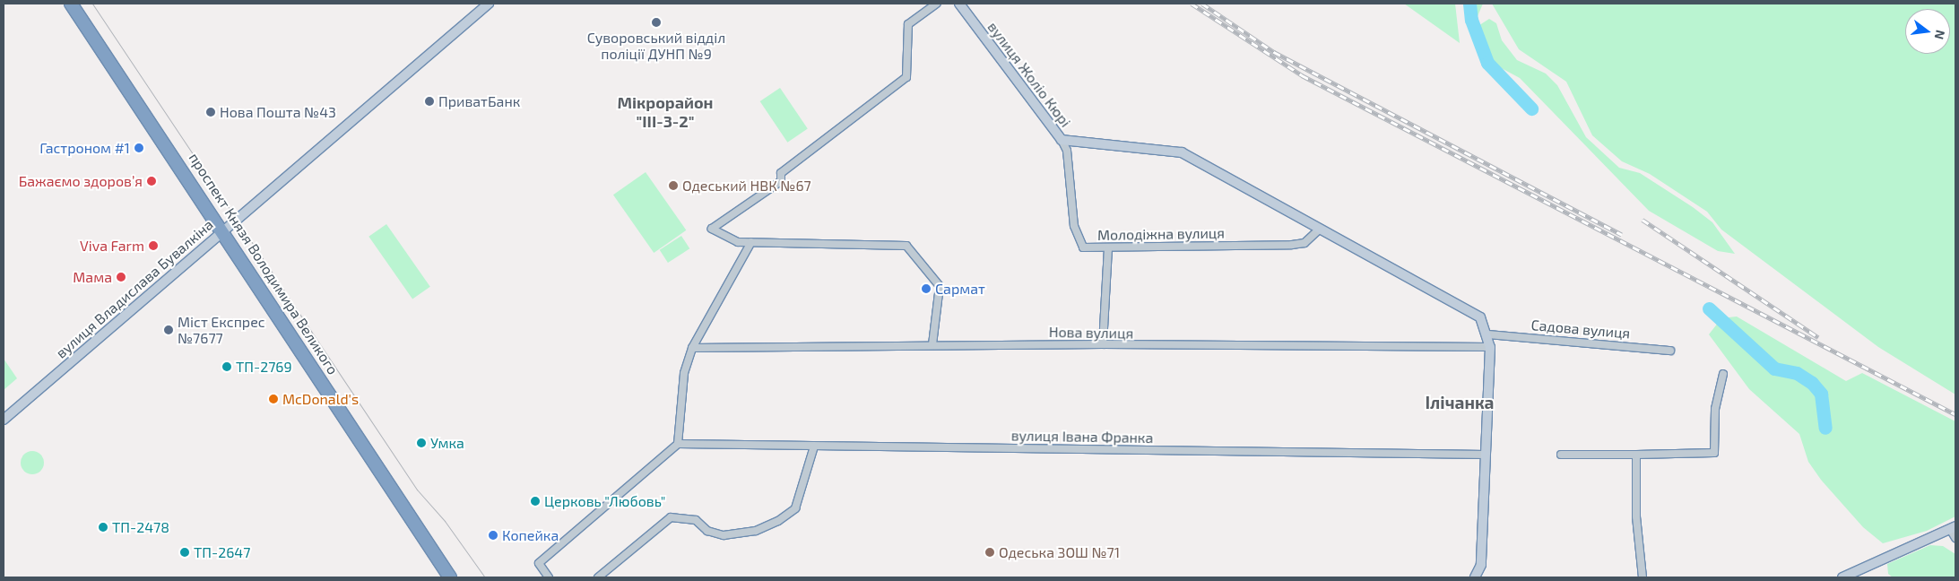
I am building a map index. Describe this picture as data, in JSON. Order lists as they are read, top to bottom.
{
  "streets": {
    "highway": ["проспект Князя Володимира Великого"],
    "street": [
      "вулиця Жоліо Кюрі",
      "Молодіжна вулиця",
      "вулиця Владислава Бувалкіна",
      "Садова вулиця",
      "Нова вулиця",
      "вулиця Івана Франка"
    ]
  },
  "crossings": [
    ["вулиця Жоліо Кюрі", "Молодіжна вулиця"],
    ["проспект Князя Володимира Великого", "вулиця Владислава Бувалкіна"]
  ],
  "districts": ["Мікрорайон \"ІІІ-3-2\"", "Ілічанка"],
  "places": [
    "Суворовський відділ поліції ДУНП №9",
    "ПриватБанк",
    "Нова Пошта №43",
    "Гастроном #1",
    "Бажаємо здоровʼя",
    "Одеський НВК №67",
    "Viva Farm",
    "Мама",
    "Сармат",
    "Міст Експрес №7677",
    "ТП-2769",
    "McDonald's",
    "Умка",
    "Церковь \"Любовь\"",
    "ТП-2478",
    "Копейка",
    "ТП-2647",
    "Одеська ЗОШ №71"
  ],
  "north": "right"
}
